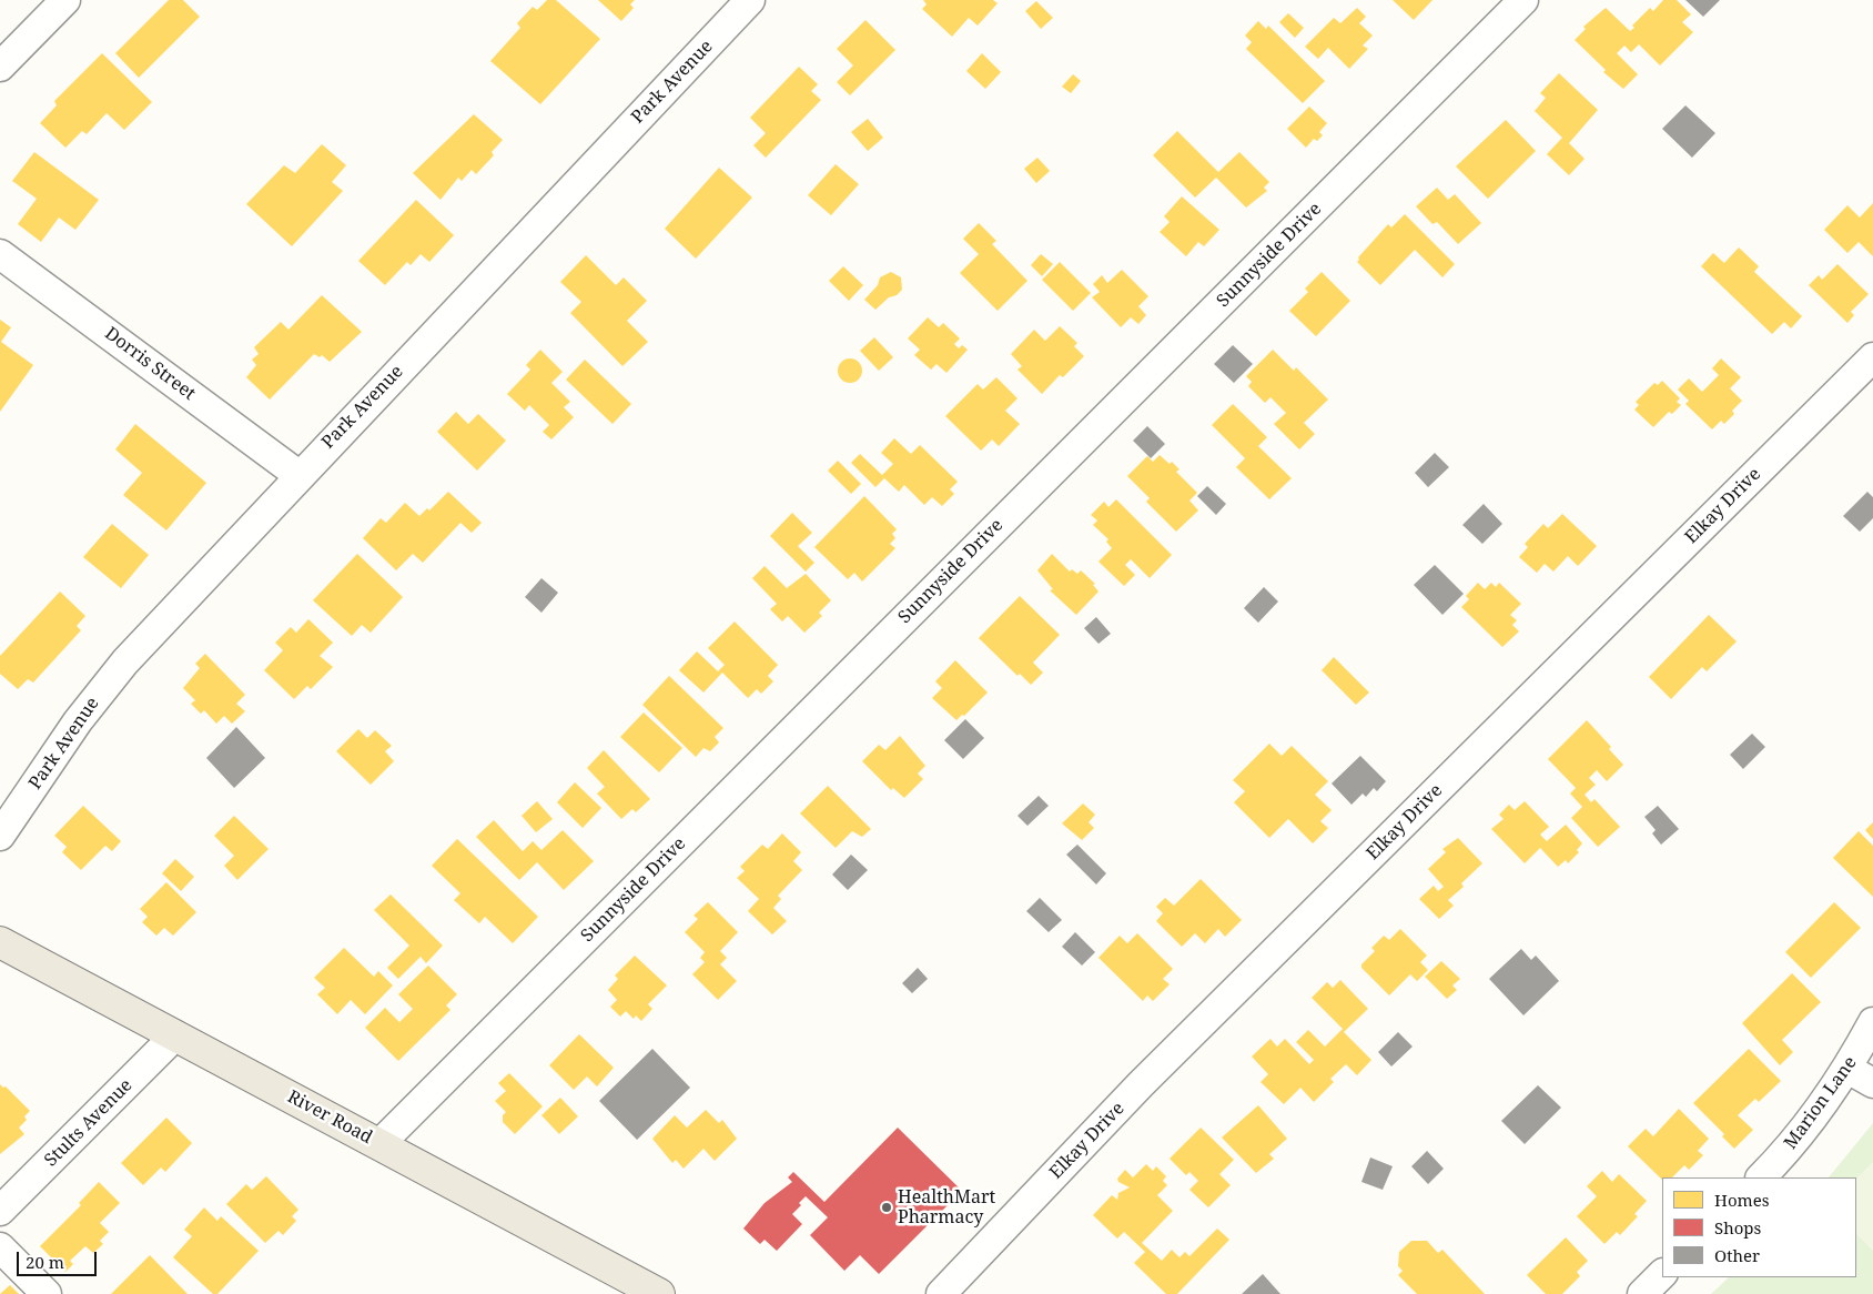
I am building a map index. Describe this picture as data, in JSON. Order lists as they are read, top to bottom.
{
  "streets": {
    "main road": ["River Road"],
    "street": [
      "Park Avenue",
      "Sunnyside Drive",
      "Dorris Street",
      "Elkay Drive",
      "Marion Lane",
      "Stults Avenue"
    ]
  },
  "crossings": [
    ["Park Avenue", "Dorris Street"],
    ["Sunnyside Drive", "River Road"],
    ["River Road", "Stults Avenue"]
  ],
  "places": ["HealthMart Pharmacy"],
  "legend": ["Homes", "Shops", "Other"],
  "scale_bar": "20 m"
}
